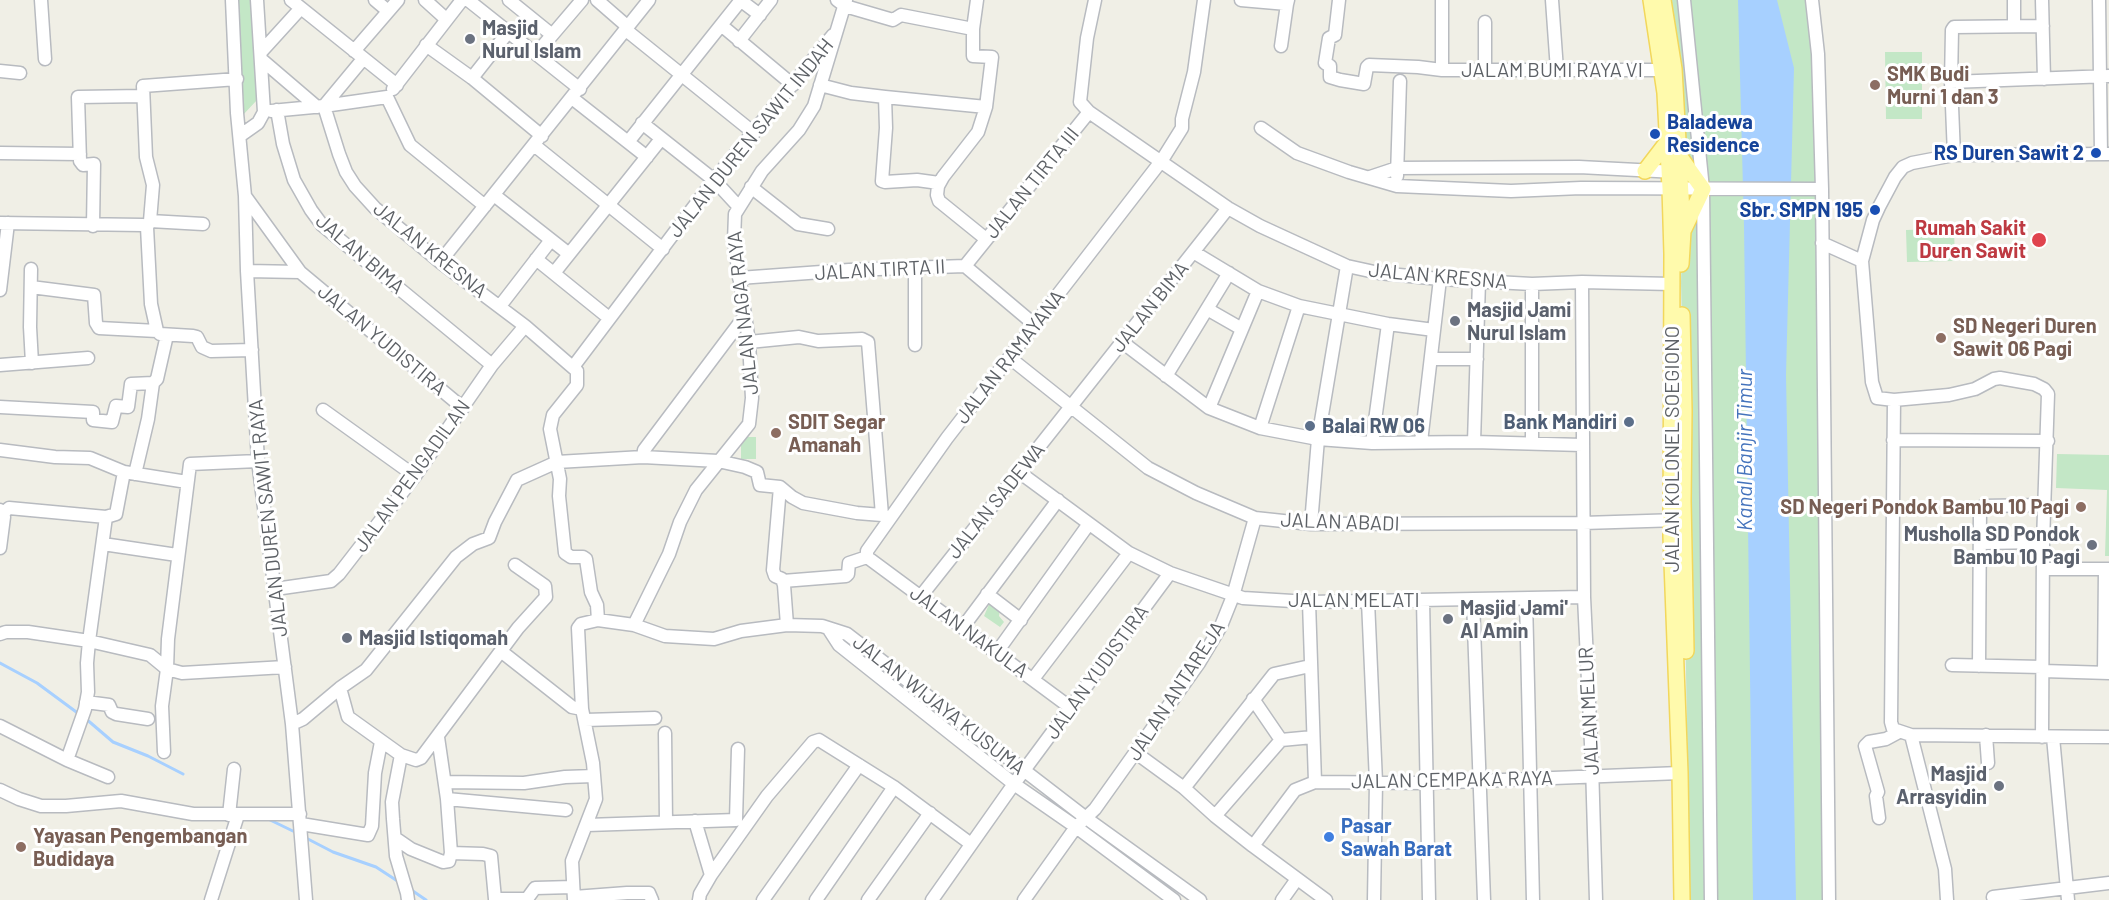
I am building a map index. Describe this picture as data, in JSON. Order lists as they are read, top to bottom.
{
  "streets": {
    "main road": ["JALAN KOLONEL SOEGIONO"],
    "street": [
      "JALAM BUMI RAYA VI",
      "JALAN DUREN SAWIT INDAH",
      "JALAN TIRTA III",
      "JALAN KRESNA",
      "JALAN BIMA",
      "JALAN TIRTA II",
      "JALAN NAGA RAYA",
      "JALAN YUDISTIRA",
      "JALAN RAMAYANA",
      "JALAN PENGADILAN",
      "JALAN SADEWA",
      "JALAN DUREN SAWIT RAYA",
      "JALAN ABADI",
      "JALAN MELATI",
      "JALAN NAKULA",
      "JALAN ANTAREJA",
      "JALAN WIJAYA KUSUMA",
      "JALAN MELUR",
      "JALAN CEMPAKA RAYA"
    ]
  },
  "crossings": [
    ["JALAM BUMI RAYA VI", "JALAN KOLONEL SOEGIONO"],
    ["JALAN DUREN SAWIT INDAH", "JALAN KRESNA"],
    ["JALAN DUREN SAWIT INDAH", "JALAN NAGA RAYA"],
    ["JALAN TIRTA III", "JALAN KRESNA"],
    ["JALAN TIRTA III", "JALAN TIRTA II"],
    ["JALAN TIRTA III", "JALAN RAMAYANA"],
    ["JALAN KRESNA", "JALAN BIMA"],
    ["JALAN KRESNA", "JALAN RAMAYANA"],
    ["JALAN KRESNA", "JALAN KOLONEL SOEGIONO"],
    ["JALAN KRESNA", "JALAN PENGADILAN"],
    ["JALAN KRESNA", "JALAN MELUR"],
    ["JALAN BIMA", "JALAN PENGADILAN"],
    ["JALAN BIMA", "JALAN SADEWA"],
    ["JALAN BIMA", "JALAN ABADI"],
    ["JALAN TIRTA II", "JALAN NAGA RAYA"],
    ["JALAN TIRTA II", "JALAN RAMAYANA"],
    ["JALAN YUDISTIRA", "JALAN PENGADILAN"],
    ["JALAN YUDISTIRA", "JALAN DUREN SAWIT RAYA"],
    ["JALAN YUDISTIRA", "JALAN MELATI"],
    ["JALAN YUDISTIRA", "JALAN NAKULA"],
    ["JALAN YUDISTIRA", "JALAN WIJAYA KUSUMA"],
    ["JALAN RAMAYANA", "JALAN ABADI"],
    ["JALAN RAMAYANA", "JALAN NAKULA"],
    ["JALAN KOLONEL SOEGIONO", "JALAN ABADI"],
    ["JALAN KOLONEL SOEGIONO", "JALAN CEMPAKA RAYA"],
    ["JALAN PENGADILAN", "JALAN DUREN SAWIT RAYA"],
    ["JALAN SADEWA", "JALAN ABADI"],
    ["JALAN SADEWA", "JALAN MELATI"],
    ["JALAN SADEWA", "JALAN NAKULA"],
    ["JALAN ABADI", "JALAN ANTAREJA"],
    ["JALAN ABADI", "JALAN MELUR"],
    ["JALAN MELATI", "JALAN ANTAREJA"],
    ["JALAN MELATI", "JALAN MELUR"],
    ["JALAN ANTAREJA", "JALAN WIJAYA KUSUMA"],
    ["JALAN MELUR", "JALAN CEMPAKA RAYA"]
  ],
  "water": ["Kanal Banjir Timur"],
  "places": [
    "Masjid Nurul Islam",
    "SMK Budi Murni 1 dan 3",
    "Baladewa Residence",
    "RS Duren Sawit 2",
    "Sbr. SMPN 195",
    "Rumah Sakit Duren Sawit",
    "Masjid Jami Nurul Islam",
    "SD Negeri Duren Sawit 06 Pagi",
    "Bank Mandiri",
    "Balai RW 06",
    "SDIT Segar Amanah",
    "SD Negeri Pondok Bambu 10 Pagi",
    "Musholla SD Pondok Bambu 10 Pagi",
    "Masjid Jami' Al Amin",
    "Masjid Istiqomah",
    "Masjid Arrasyidin",
    "Pasar Sawah Barat",
    "Yayasan Pengembangan Budidaya"
  ]
}
